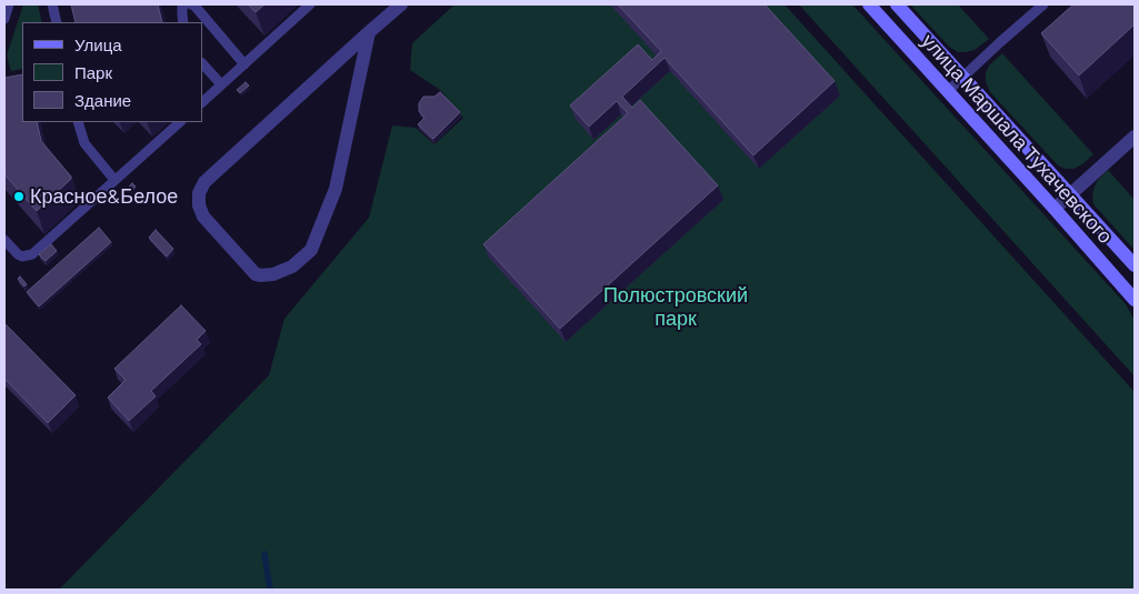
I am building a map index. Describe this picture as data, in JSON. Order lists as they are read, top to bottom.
{
  "streets": {
    "street": ["улица Маршала Тухачевского"]
  },
  "parks": ["Полюстровский парк"],
  "places": ["Красное&Белое"],
  "legend": ["Улица", "Парк", "Здание"]
}
